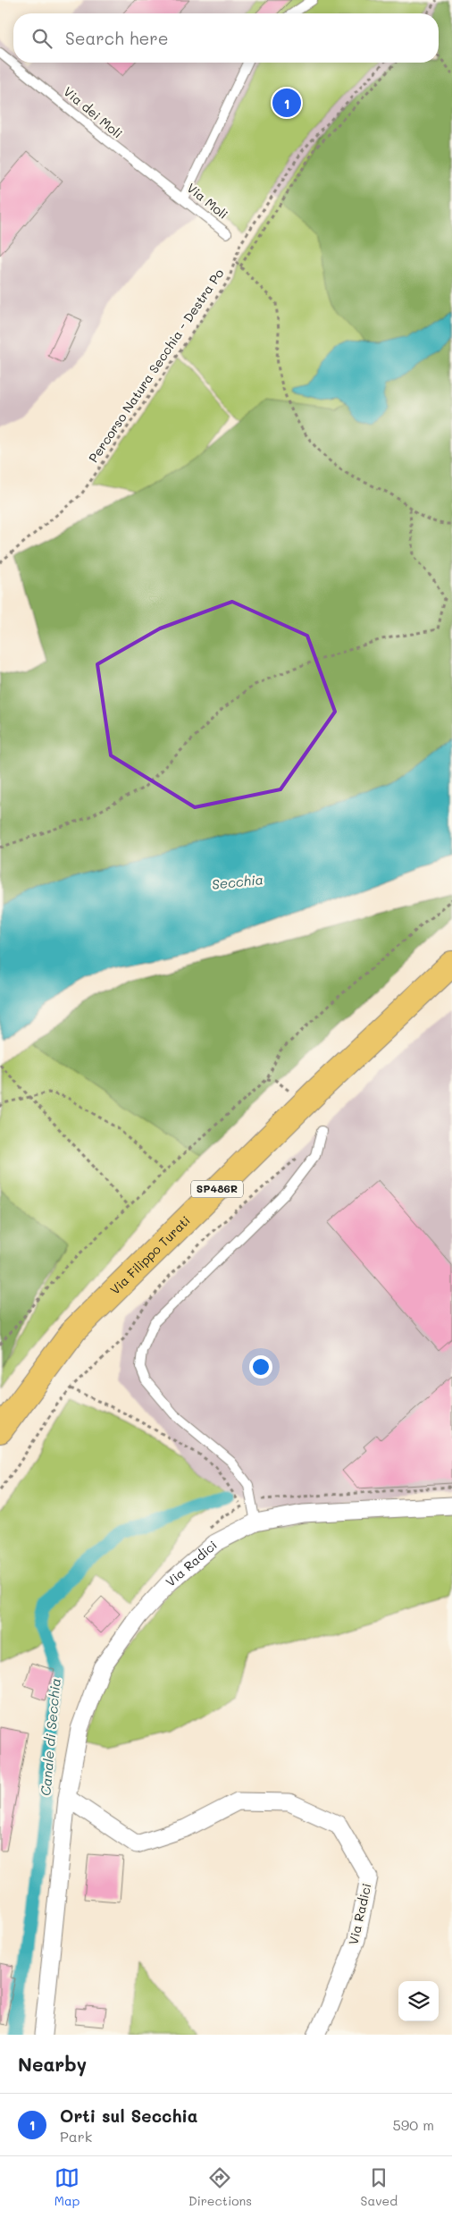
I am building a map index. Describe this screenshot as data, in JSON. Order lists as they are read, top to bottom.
{
  "streets": {
    "main road": ["SP486R", "Via Filippo Turati"],
    "street": ["Via Radici"],
    "lane": ["Via dei Moli", "Via Moli"],
    "path": ["Percorso Natura Secchia - Destra Po"]
  },
  "crossings": [
    ["Via dei Moli", "Via Moli"]
  ],
  "water": ["Secchia", "Canale di Secchia"],
  "page": {
    "search": "Search here",
    "pins": "1",
    "heading": "Nearby",
    "list": [
      {
        "mark": "1",
        "name": "Orti sul Secchia",
        "note": "Park",
        "value": "590 m"
      }
    ],
    "nav": ["Map", "Directions", "Saved"]
  }
}
